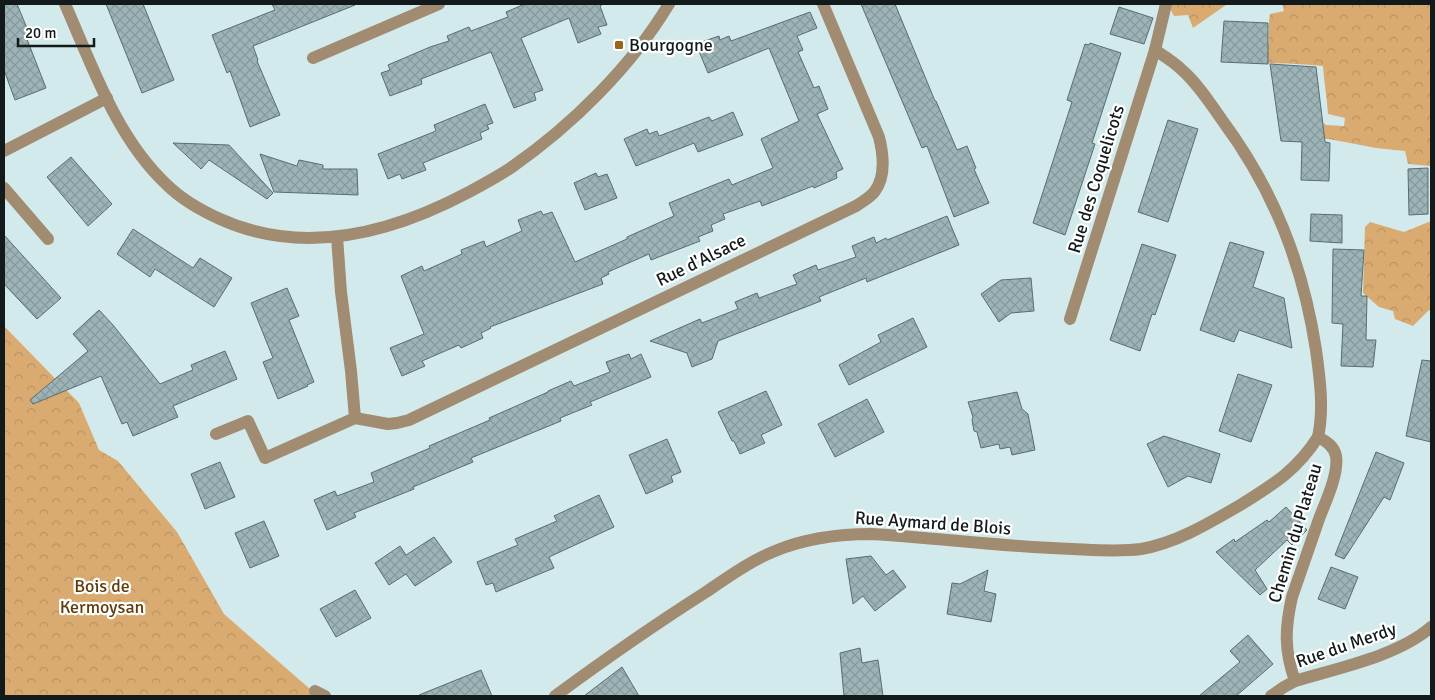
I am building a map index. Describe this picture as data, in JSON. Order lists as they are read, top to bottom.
{
  "streets": {
    "street": [
      "Rue des Coquelicots",
      "Rue d'Alsace",
      "Rue Aymard de Blois",
      "Chemin du Plateau",
      "Rue du Merdy"
    ]
  },
  "crossings": [
    ["Rue des Coquelicots", "Chemin du Plateau"],
    ["Rue Aymard de Blois", "Chemin du Plateau"],
    ["Chemin du Plateau", "Rue du Merdy"]
  ],
  "parks": ["Bois de Kermoysan"],
  "places": {
    "transit": ["Bourgogne"]
  },
  "scale_bar": "20 m"
}
